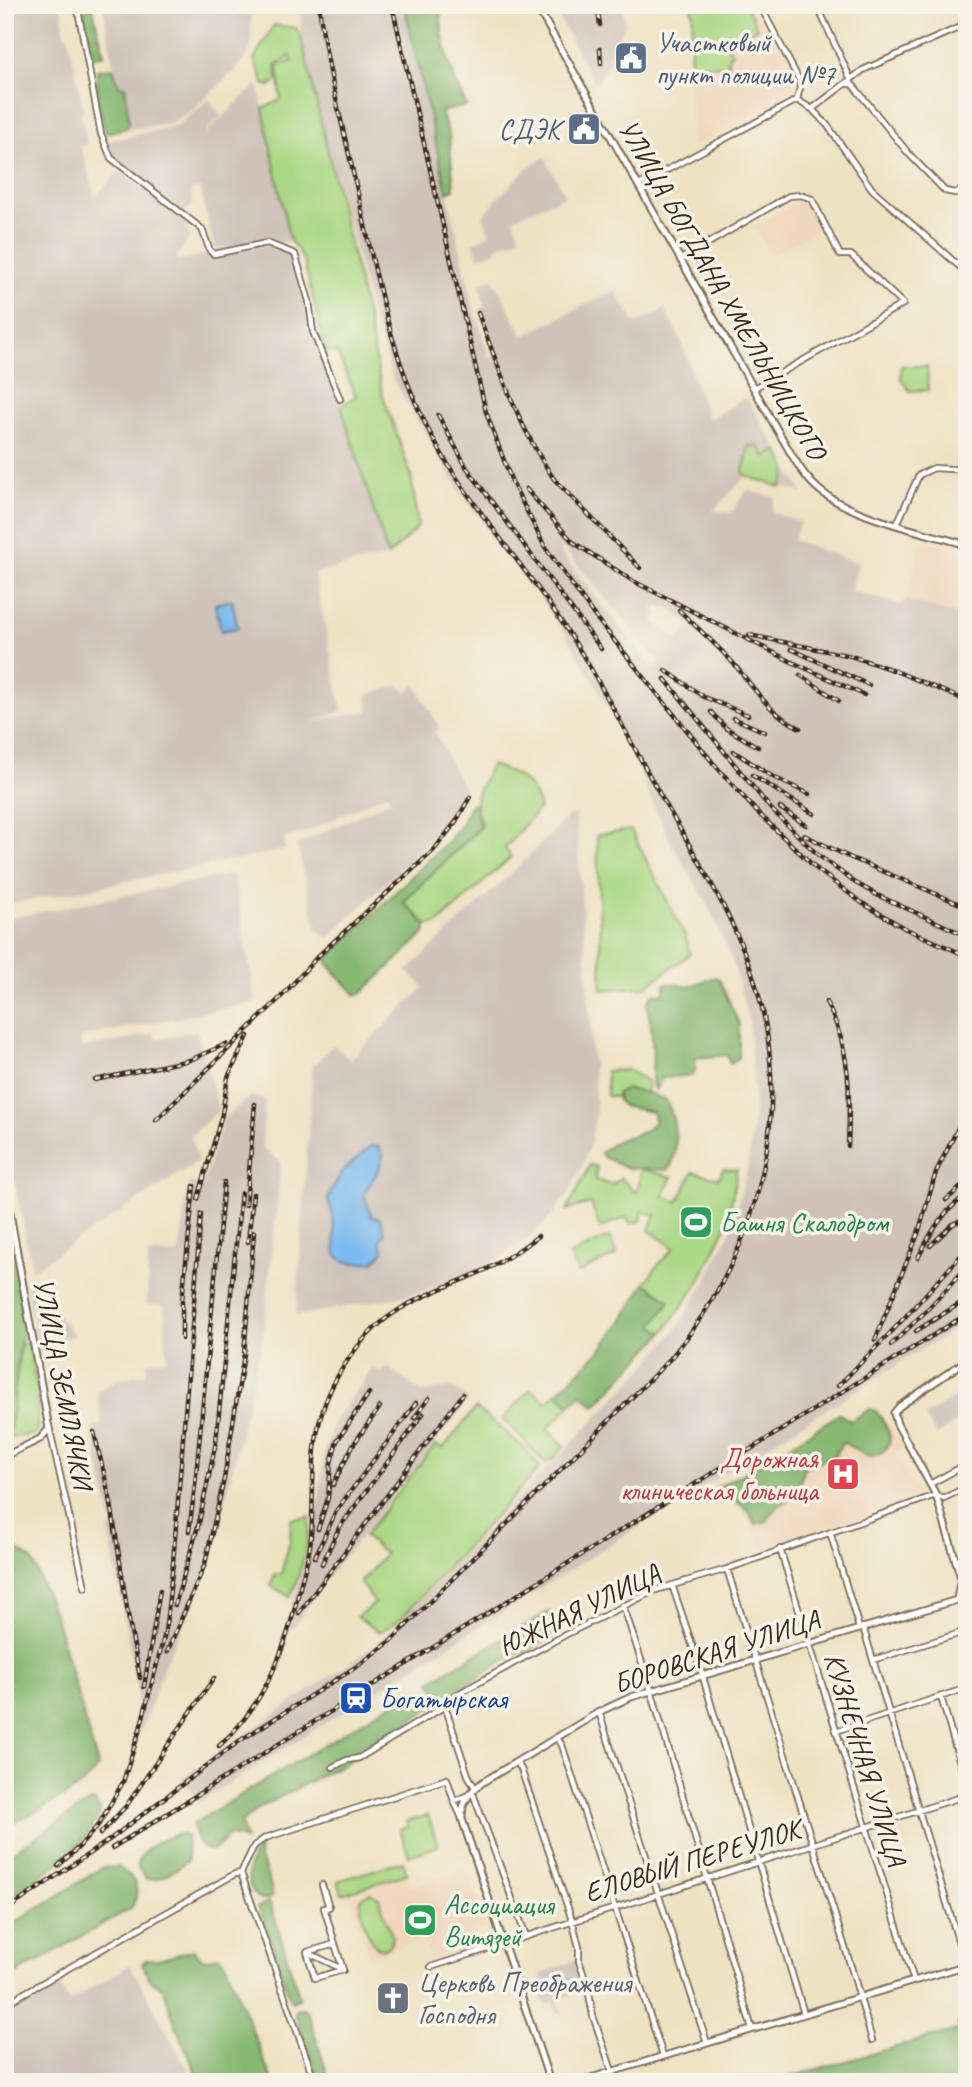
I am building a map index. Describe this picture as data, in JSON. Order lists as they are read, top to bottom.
{
  "streets": {
    "street": [
      "УЛИЦА БОГДАНА ХМЕЛЬНИЦКОГО",
      "УЛИЦА ЗЕМЛЯЧКИ",
      "ЮЖНАЯ УЛИЦА",
      "БОРОВСКАЯ УЛИЦА",
      "КУЗНЕЧНАЯ УЛИЦА",
      "ЕЛОВЫЙ ПЕРЕУЛОК"
    ]
  },
  "crossings": [
    ["ЮЖНАЯ УЛИЦА", "КУЗНЕЧНАЯ УЛИЦА"],
    ["БОРОВСКАЯ УЛИЦА", "КУЗНЕЧНАЯ УЛИЦА"],
    ["КУЗНЕЧНАЯ УЛИЦА", "ЕЛОВЫЙ ПЕРЕУЛОК"]
  ],
  "places": {
    "public building": ["Участковый пункт полиции №7", "СДЭК"],
    "sports": ["Башня Скалодром", "Ассоциация Витязей"],
    "hospital": ["Дорожная клиническая больница"],
    "station": ["Богатырская"],
    "church": ["Церковь Преображения Господня"]
  }
}
